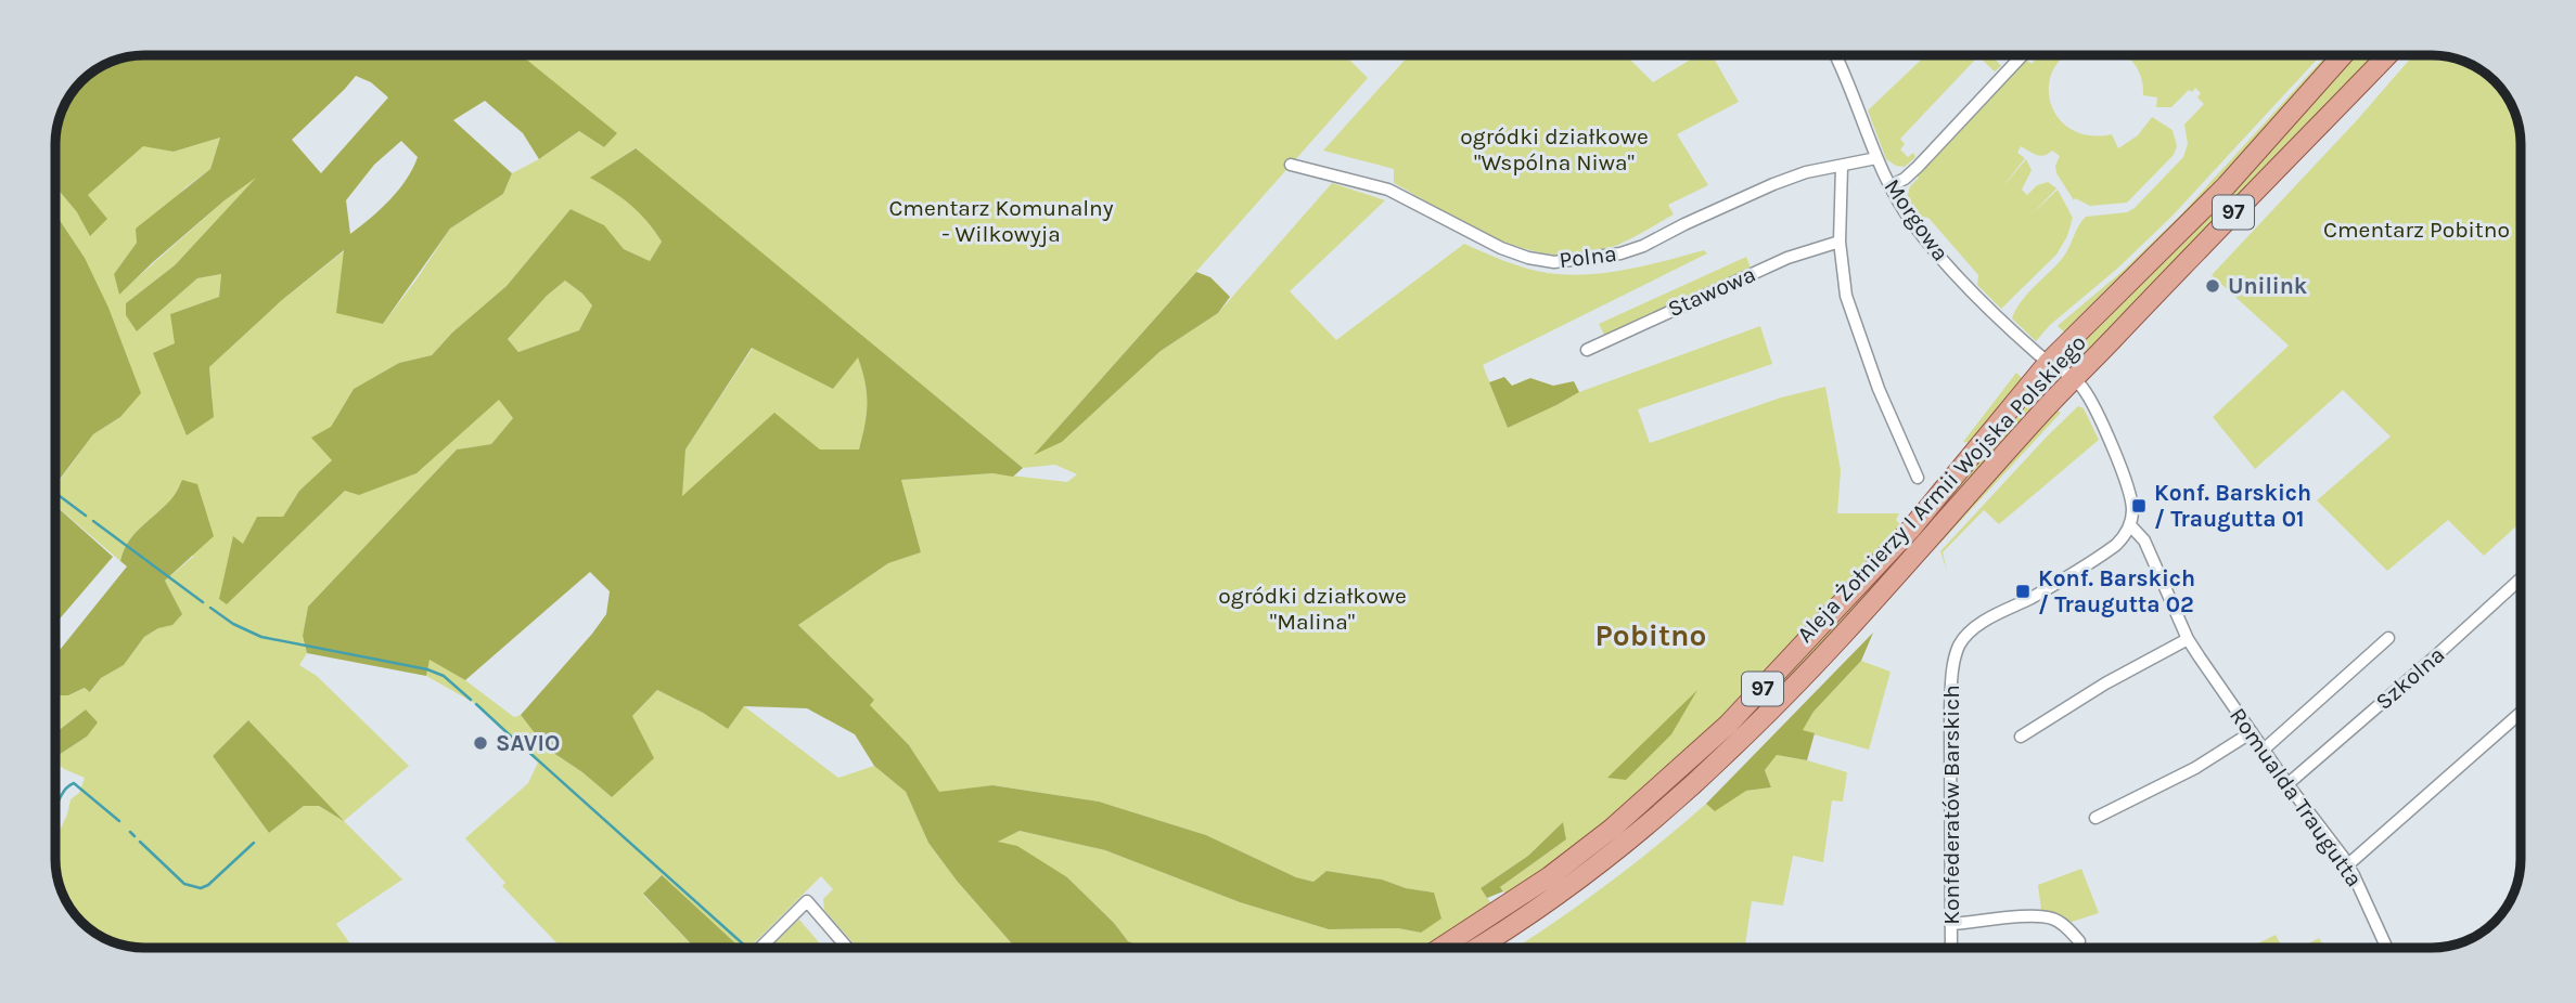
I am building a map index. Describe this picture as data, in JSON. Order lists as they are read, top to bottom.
{
  "streets": {
    "main road": ["97", "Aleja Żołnierzy I Armii Wojska Polskiego"],
    "street": [
      "Morgowa",
      "Polna",
      "Stawowa",
      "Szkolna",
      "Romualda Traugutta",
      "Konfederatów Barskich"
    ]
  },
  "crossings": [
    ["Morgowa", "Polna"],
    ["Morgowa", "Aleja Żołnierzy I Armii Wojska Polskiego"],
    ["Szkolna", "Romualda Traugutta"],
    ["Romualda Traugutta", "Konfederatów Barskich"]
  ],
  "districts": ["Pobitno"],
  "parks": [
    "ogródki działkowe \"Wspólna Niwa\"",
    "Cmentarz Komunalny - Wilkowyja",
    "Cmentarz Pobitno",
    "ogródki działkowe \"Malina\""
  ],
  "places": {
    "other": ["Unilink", "SAVIO"],
    "transit": ["Konf. Barskich / Traugutta 01", "Konf. Barskich / Traugutta 02"]
  }
}
